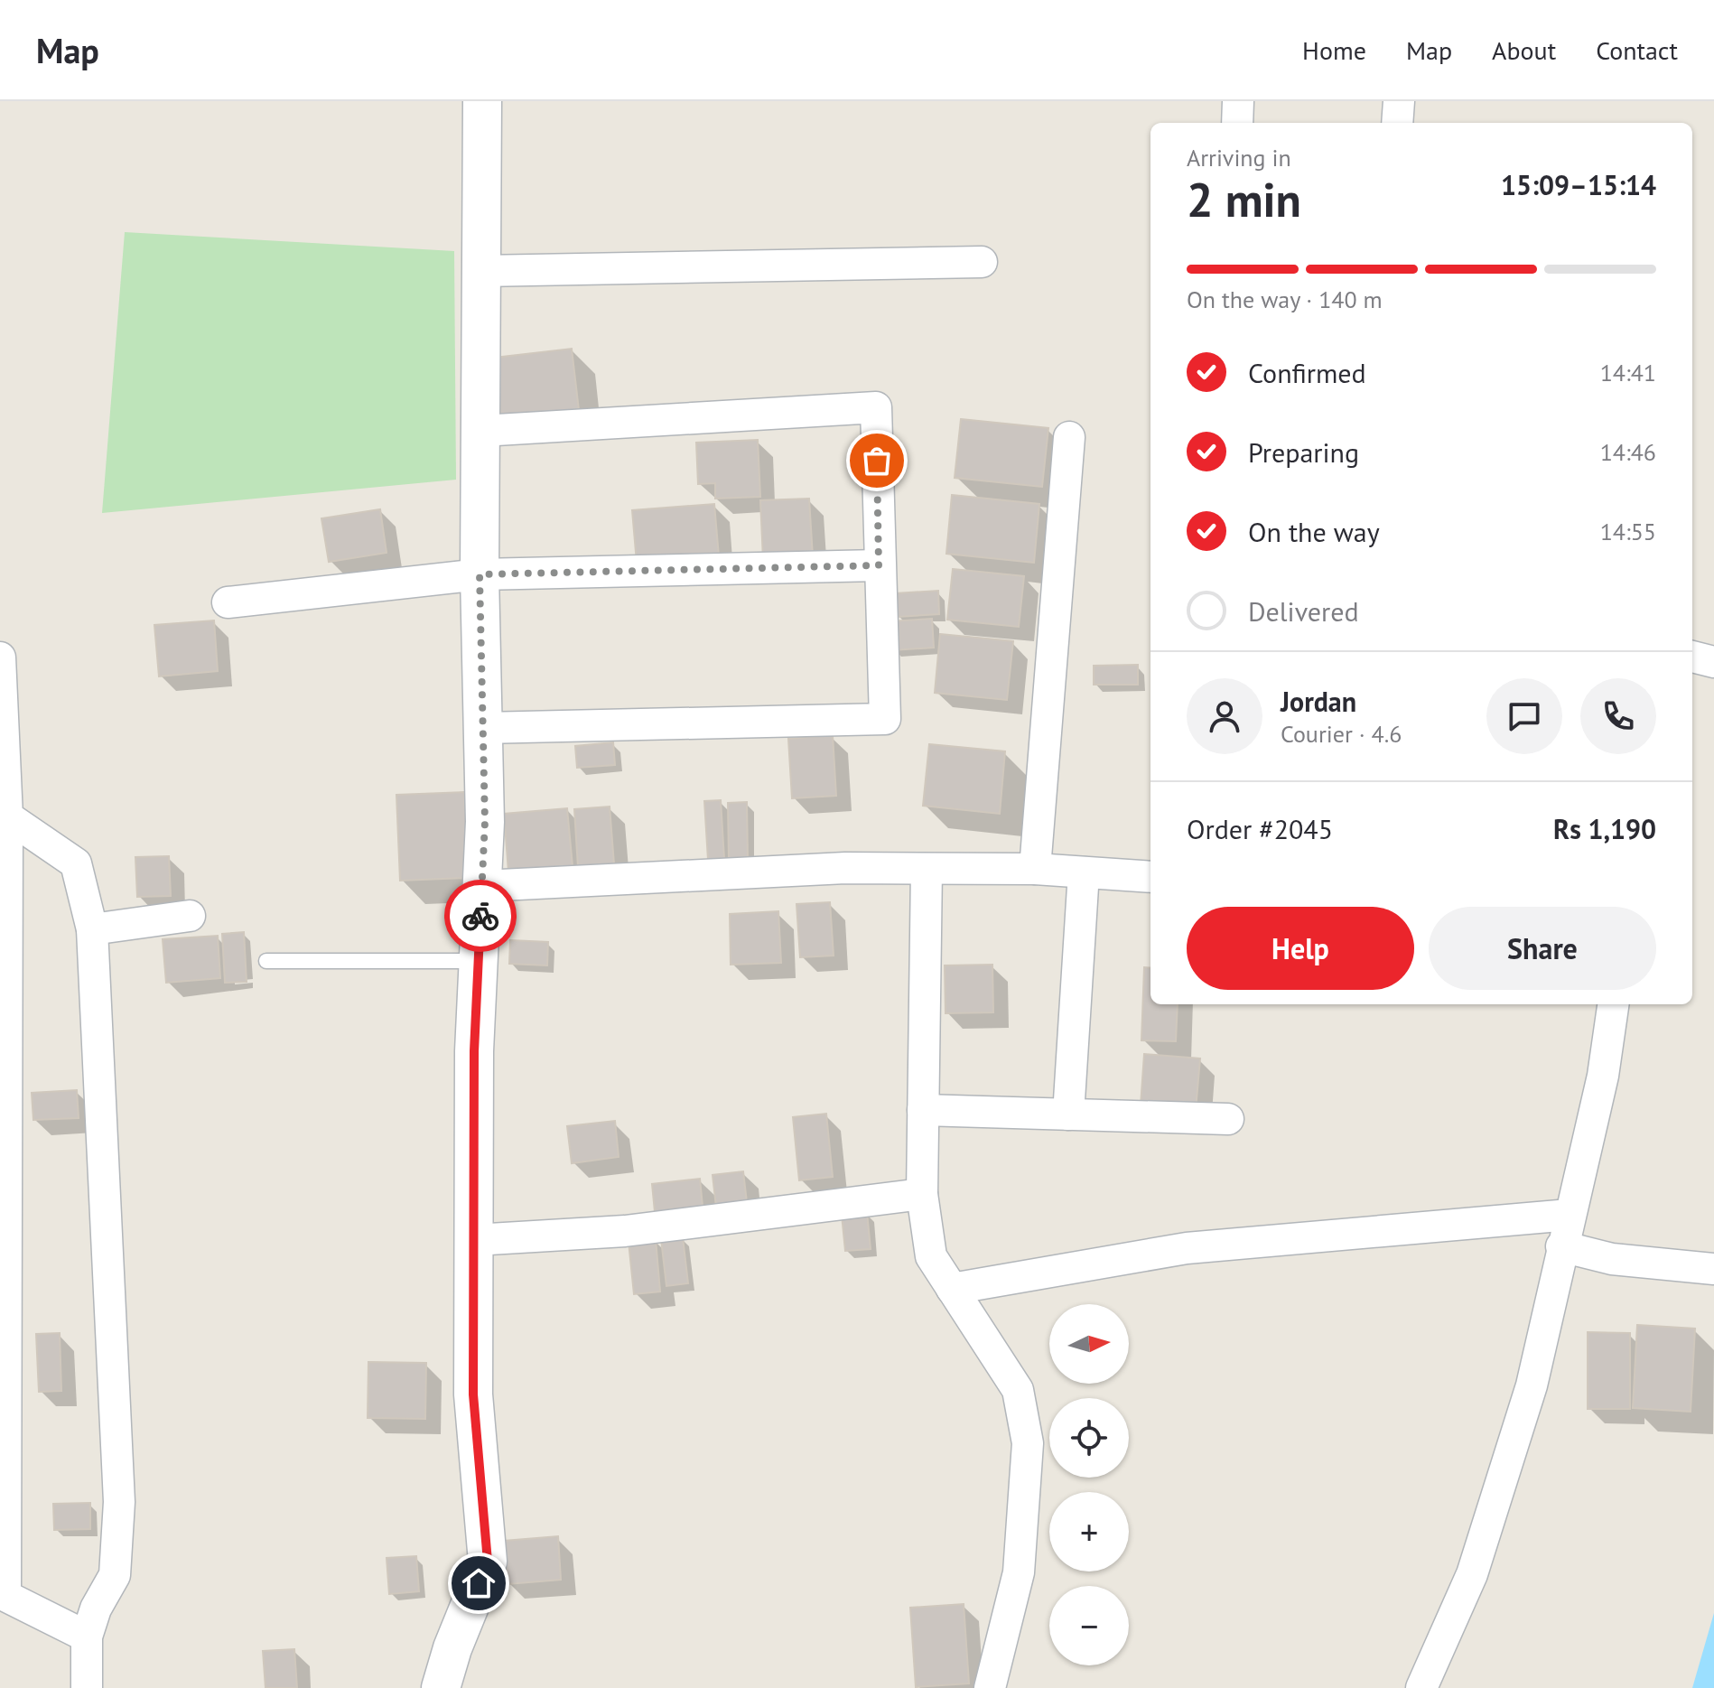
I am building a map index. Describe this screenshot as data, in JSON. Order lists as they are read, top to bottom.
{
  "north": "right",
  "page": {
    "header": "Map",
    "nav": [
      "Home",
      "Map",
      "About",
      "Contact"
    ],
    "heading": ["2 min", "Arriving in", "15:09–15:14"],
    "panel": [
      "Jordan",
      "Courier · 4.6",
      "Order #2045",
      "Rs 1,190"
    ],
    "bar": "On the way · 140 m",
    "list": [
      ["Confirmed", "14:41"],
      ["Preparing", "14:46"],
      ["On the way", "14:55"],
      "Delivered"
    ],
    "buttons": ["Help", "Share"],
    "map_buttons": ["+", "−"]
  }
}
